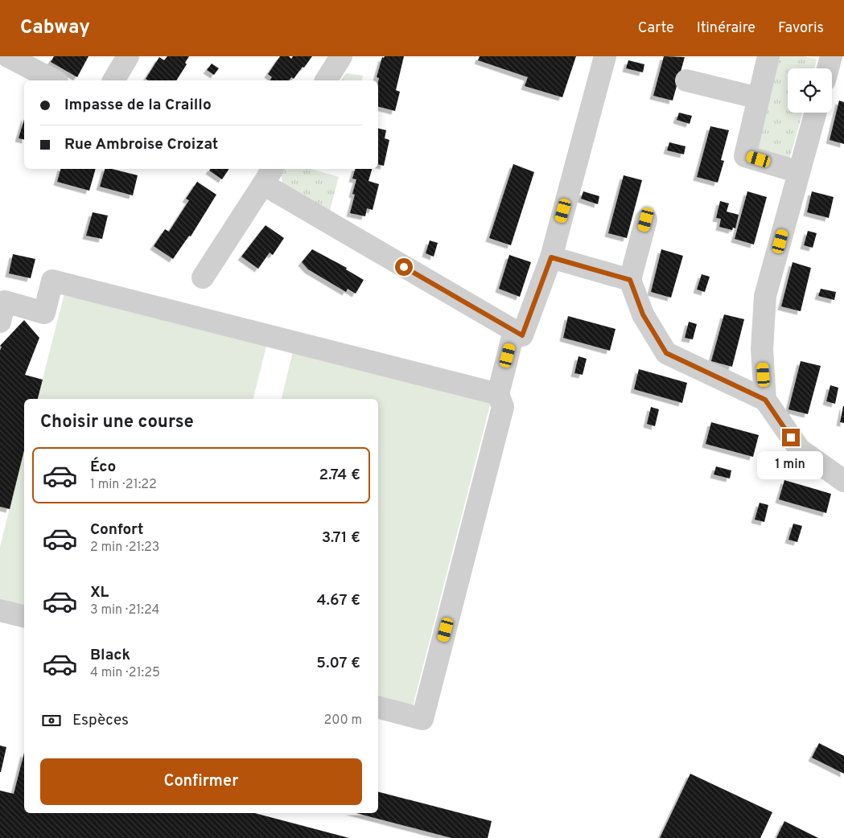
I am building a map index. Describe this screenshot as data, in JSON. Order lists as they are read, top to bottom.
{
  "page": {
    "header": "Cabway",
    "nav": ["Carte", "Itinéraire", "Favoris"],
    "banner": ["Impasse de la Craillo", "Rue Ambroise Croizat"],
    "heading": "Choisir une course",
    "list": [
      {
        "name": "Éco",
        "note": "1 min · 21:22",
        "value": "2.74 €"
      },
      {
        "name": "Confort",
        "note": "2 min · 21:23",
        "value": "3.71 €"
      },
      {
        "name": "XL",
        "note": "3 min · 21:24",
        "value": "4.67 €"
      },
      {
        "name": "Black",
        "note": "4 min · 21:25",
        "value": "5.07 €"
      }
    ],
    "bubble": "1 min",
    "pay": ["Espèces", "200 m"],
    "buttons": "Confirmer"
  }
}
